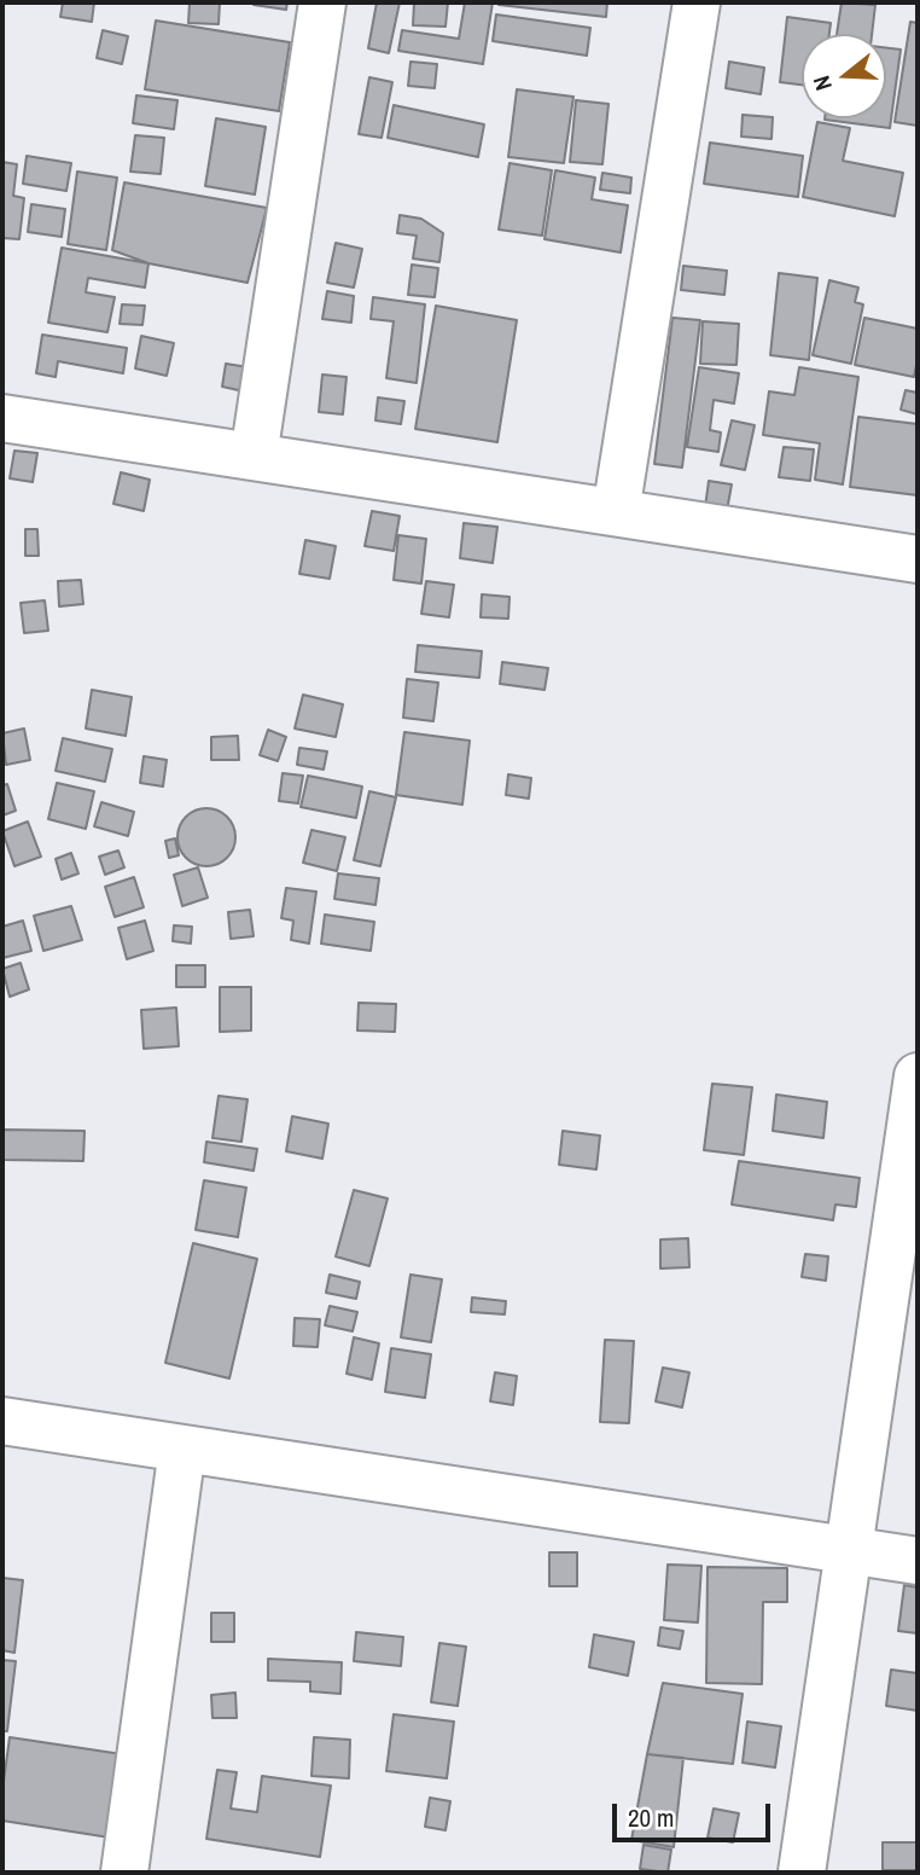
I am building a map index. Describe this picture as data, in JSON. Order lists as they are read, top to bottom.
{
  "scale_bar": "20 m",
  "north": "left"
}
